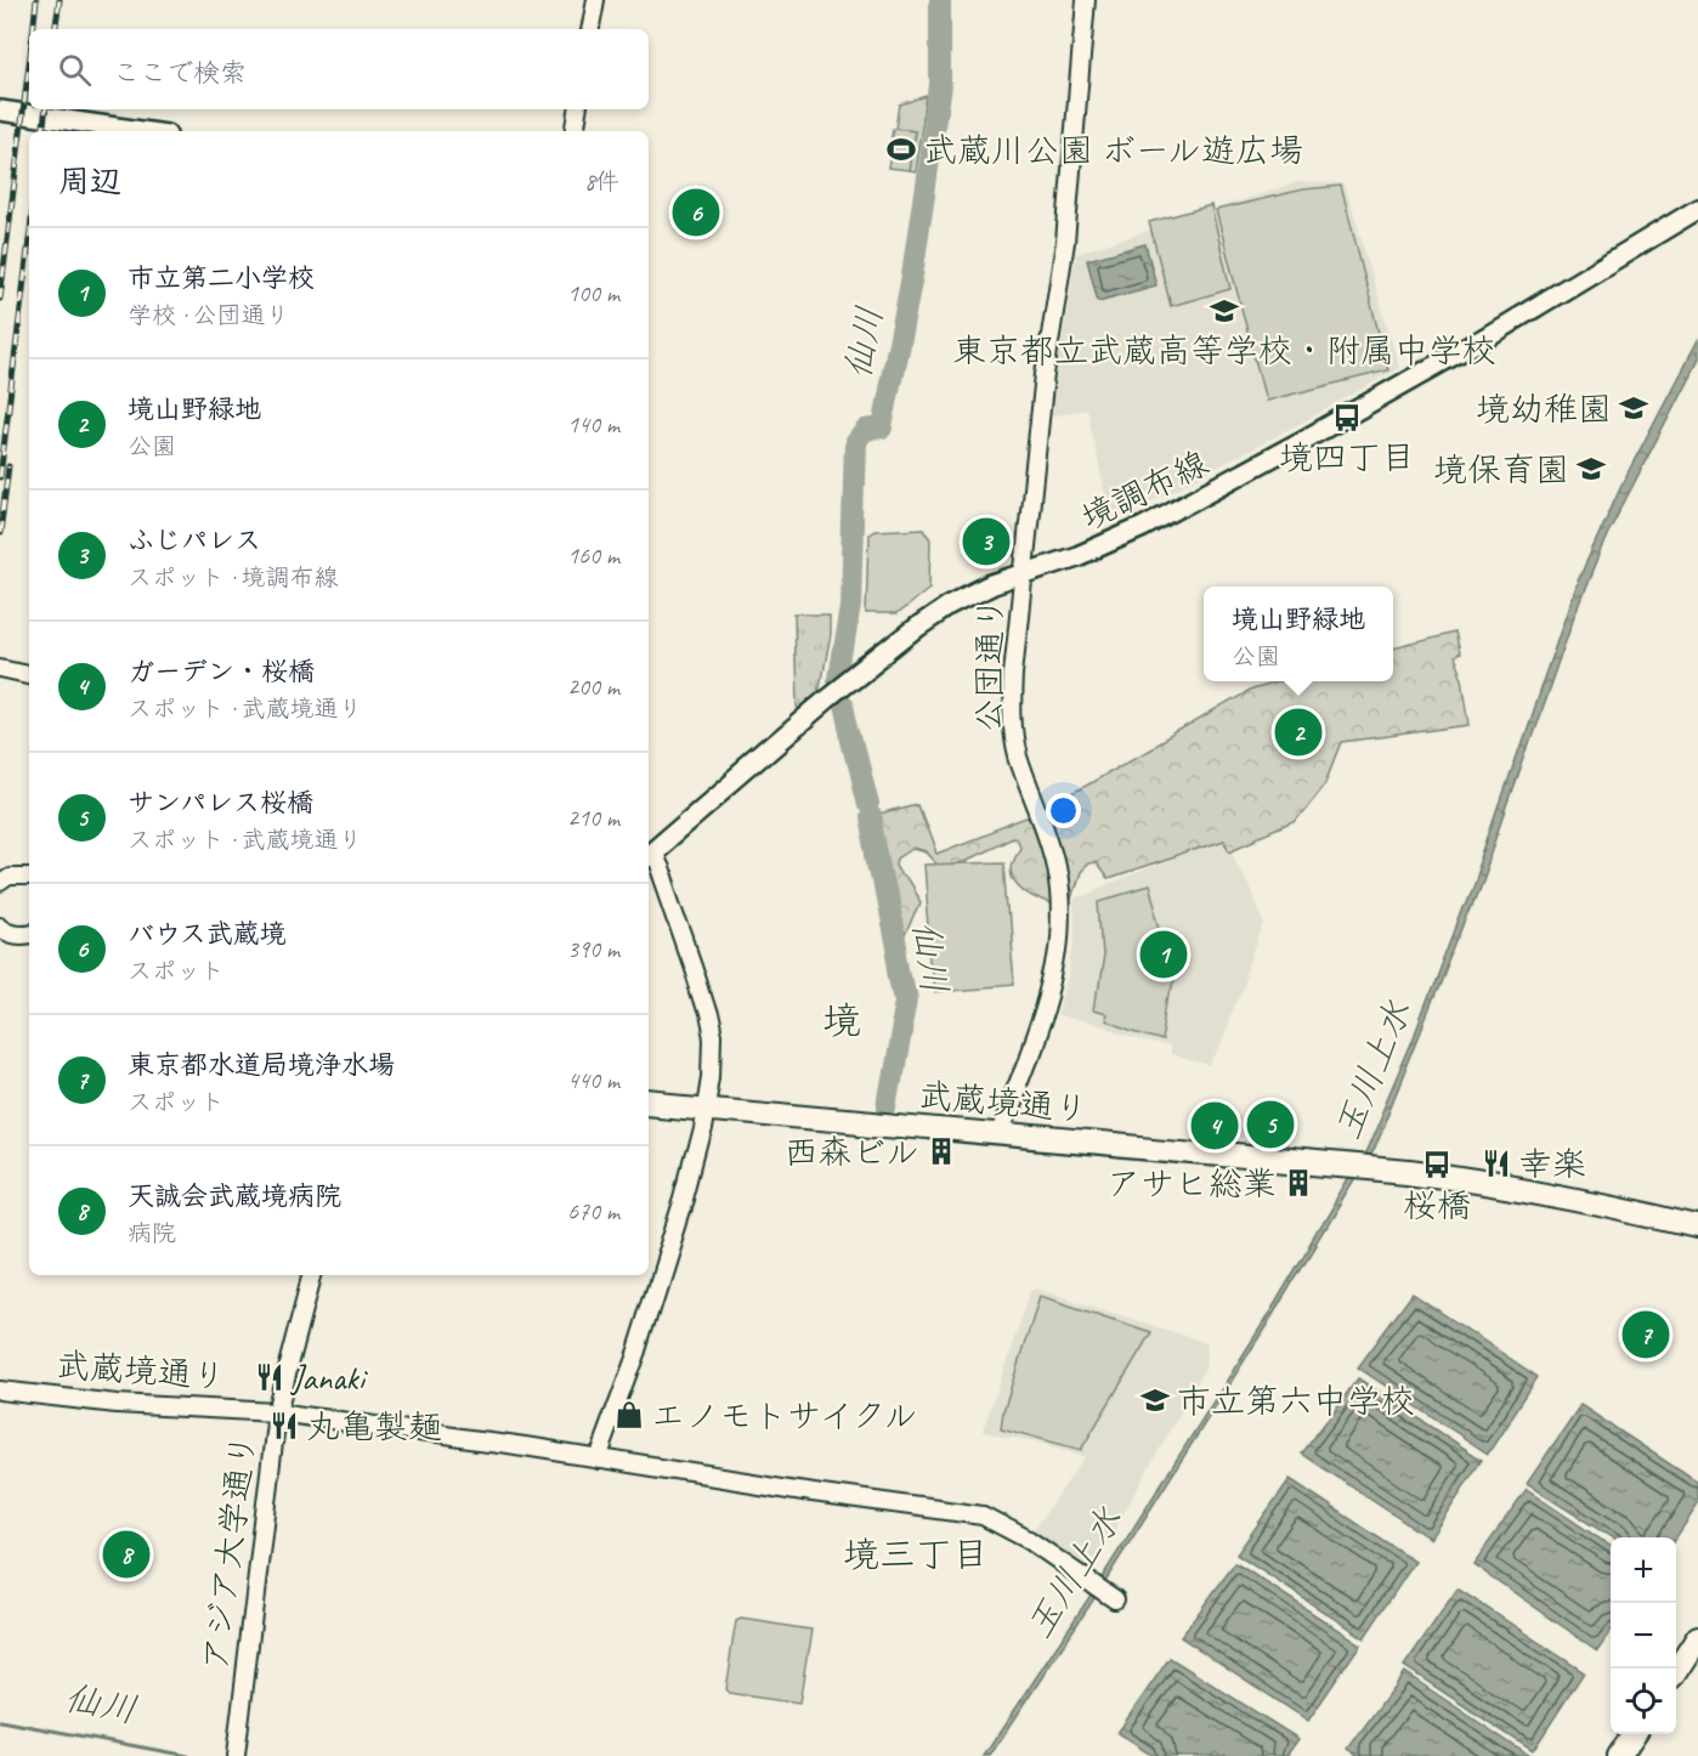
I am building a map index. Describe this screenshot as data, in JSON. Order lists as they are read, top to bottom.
{
  "streets": {
    "main road": ["境調布線", "武蔵境通り"],
    "street": ["公団通り", "アジア大学通り"]
  },
  "crossings": [
    ["境調布線", "公団通り"],
    ["公団通り", "武蔵境通り"],
    ["武蔵境通り", "アジア大学通り"]
  ],
  "districts": ["境", "境三丁目"],
  "water": ["仙川", "玉川上水"],
  "places": {
    "sports": ["武蔵川公園 ボール遊広場"],
    "school or university": [
      "東京都立武蔵高等学校・附属中学校",
      "境幼稚園",
      "境保育園",
      "市立第六中学校"
    ],
    "bus stop": ["境四丁目", "桜橋"],
    "building": ["西森ビル", "アサヒ総業"],
    "restaurant": ["幸楽", "Janaki", "丸亀製麺"],
    "shop": ["エノモトサイクル"]
  },
  "page": {
    "search": "ここで検索",
    "heading": ["周辺", "8件"],
    "pins": [
      "6",
      "3",
      "2",
      "1",
      "5",
      "4",
      "7",
      "8"
    ],
    "list": [
      {
        "mark": "1",
        "name": "市立第二小学校",
        "note": "学校 · 公団通り",
        "value": "100 m"
      },
      {
        "mark": "2",
        "name": "境山野緑地",
        "note": "公園",
        "value": "140 m"
      },
      {
        "mark": "3",
        "name": "ふじパレス",
        "note": "スポット · 境調布線",
        "value": "160 m"
      },
      {
        "mark": "4",
        "name": "ガーデン・桜橋",
        "note": "スポット · 武蔵境通り",
        "value": "200 m"
      },
      {
        "mark": "5",
        "name": "サンパレス桜橋",
        "note": "スポット · 武蔵境通り",
        "value": "210 m"
      },
      {
        "mark": "6",
        "name": "バウス武蔵境",
        "note": "スポット",
        "value": "390 m"
      },
      {
        "mark": "7",
        "name": "東京都水道局境浄水場",
        "note": "スポット",
        "value": "440 m"
      },
      {
        "mark": "8",
        "name": "天誠会武蔵境病院",
        "note": "病院",
        "value": "670 m"
      }
    ],
    "popup": ["境山野緑地", "公園"],
    "map_buttons": ["+", "−"]
  }
}
